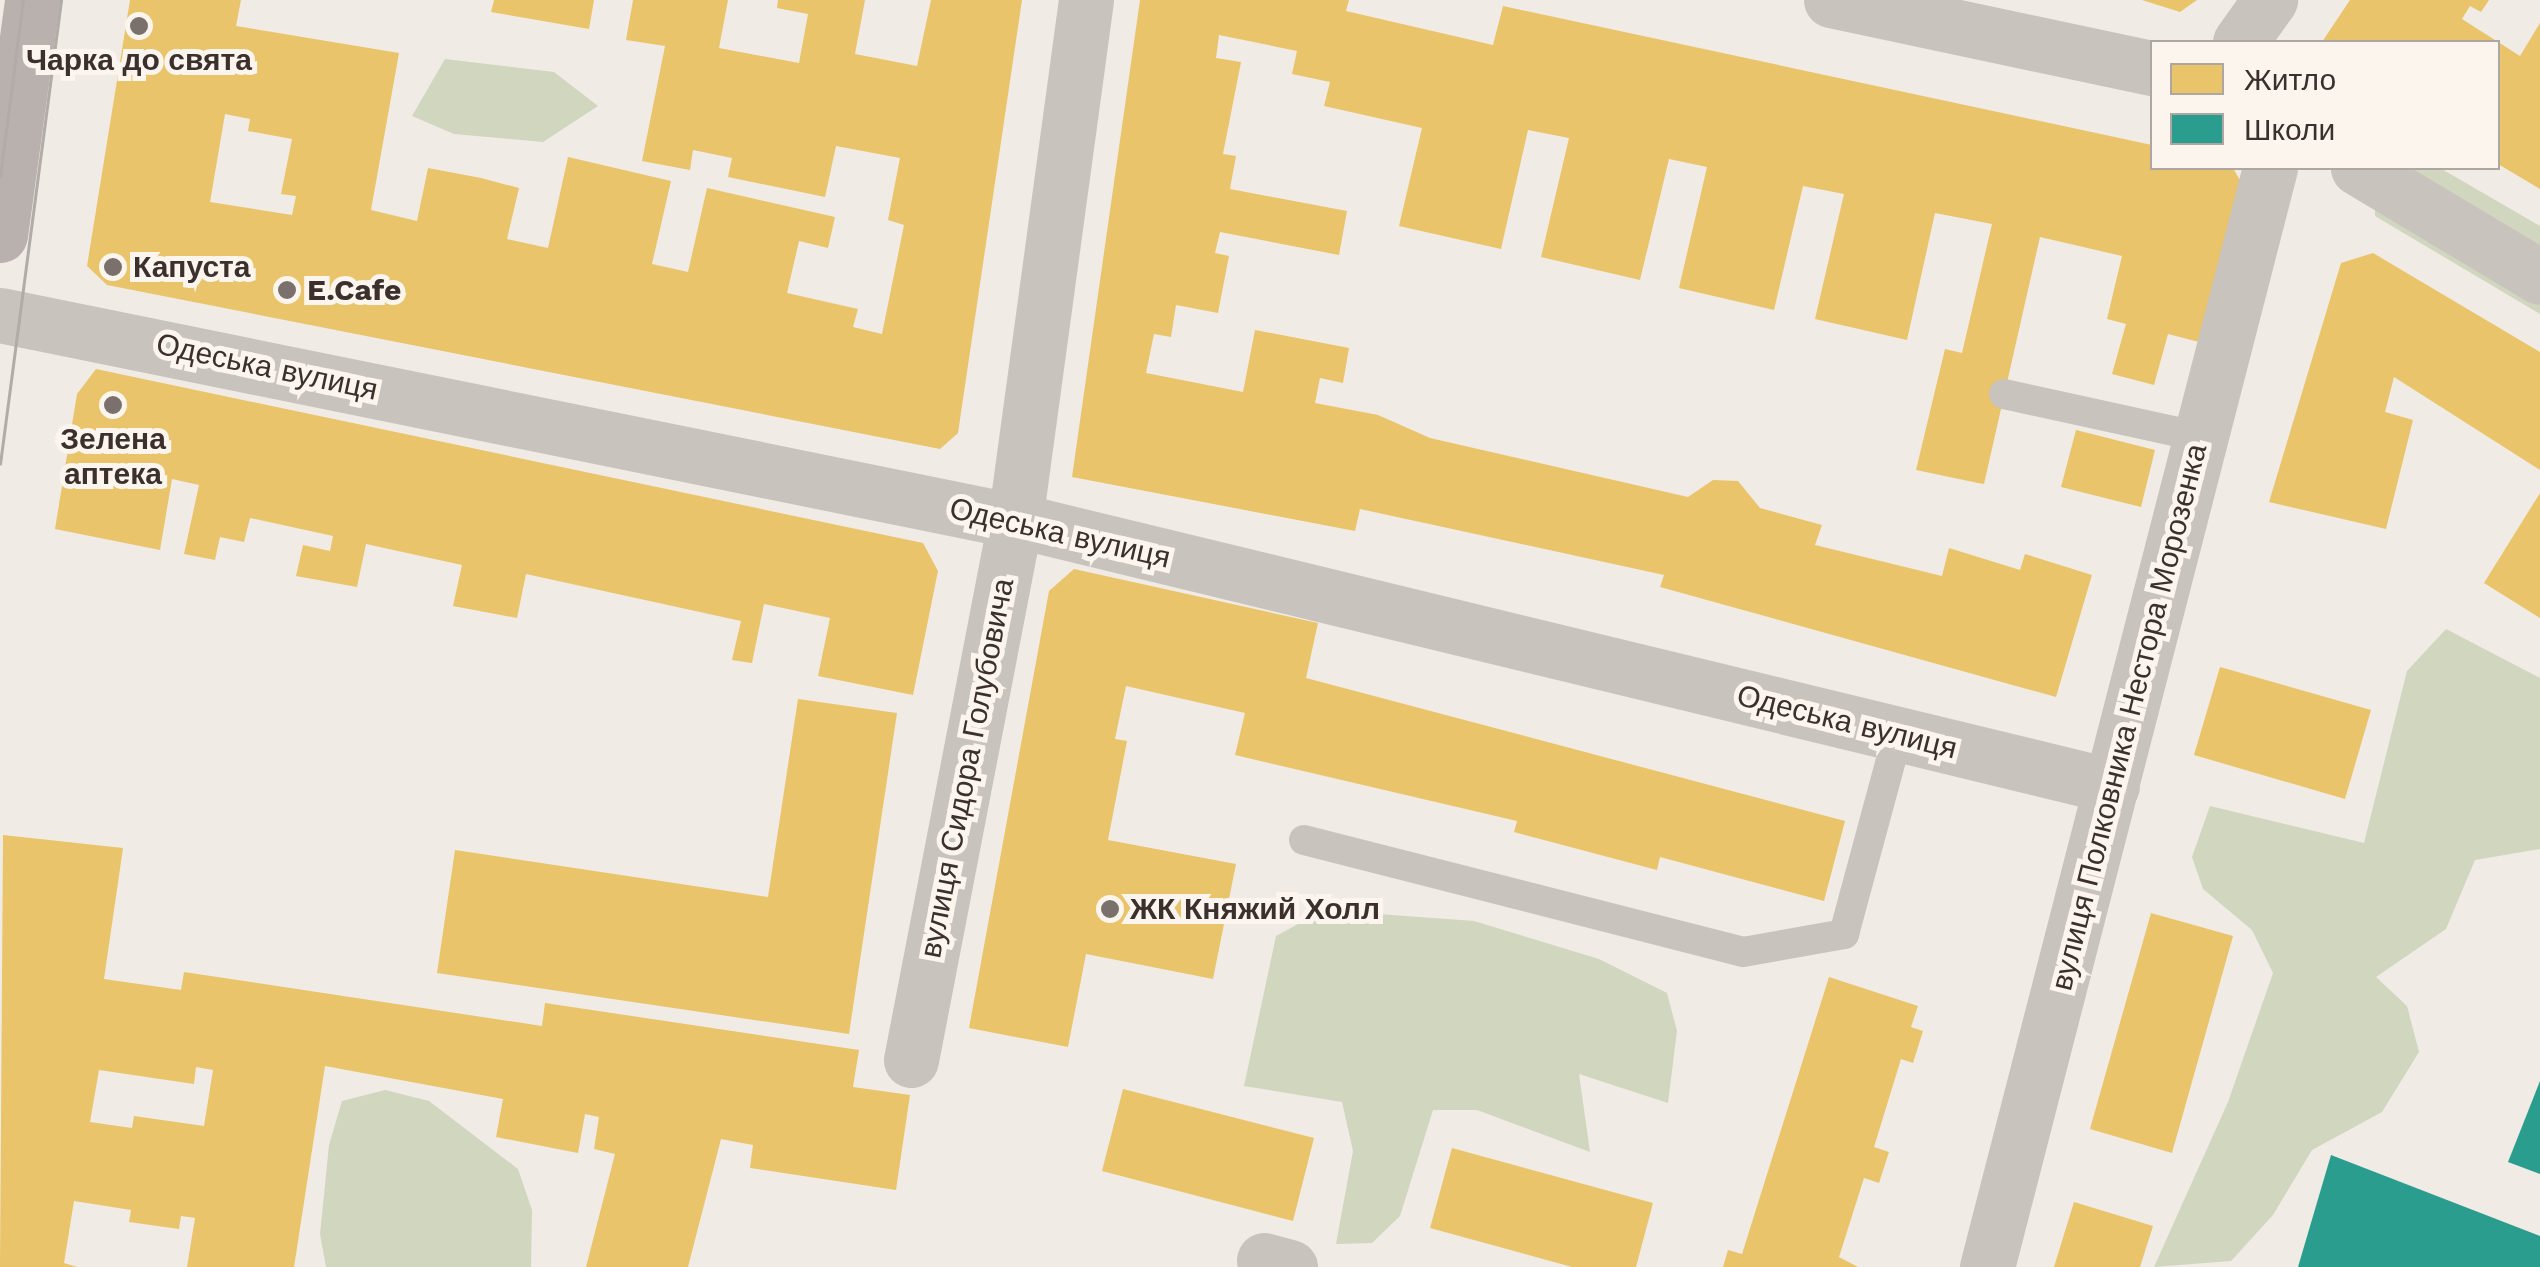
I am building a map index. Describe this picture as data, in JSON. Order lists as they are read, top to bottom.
{
  "streets": {
    "street": ["Одеська вулиця", "вулиця Полковника Нестора Морозенка", "вулиця Сидора Голубовича"]
  },
  "crossings": [
    ["Одеська вулиця", "вулиця Полковника Нестора Морозенка"],
    ["Одеська вулиця", "вулиця Сидора Голубовича"]
  ],
  "places": [
    "Чарка до свята",
    "Капуста",
    "E.Cafe",
    "Зелена аптека",
    "ЖК Княжий Холл"
  ],
  "legend": ["Житло", "Школи"]
}
